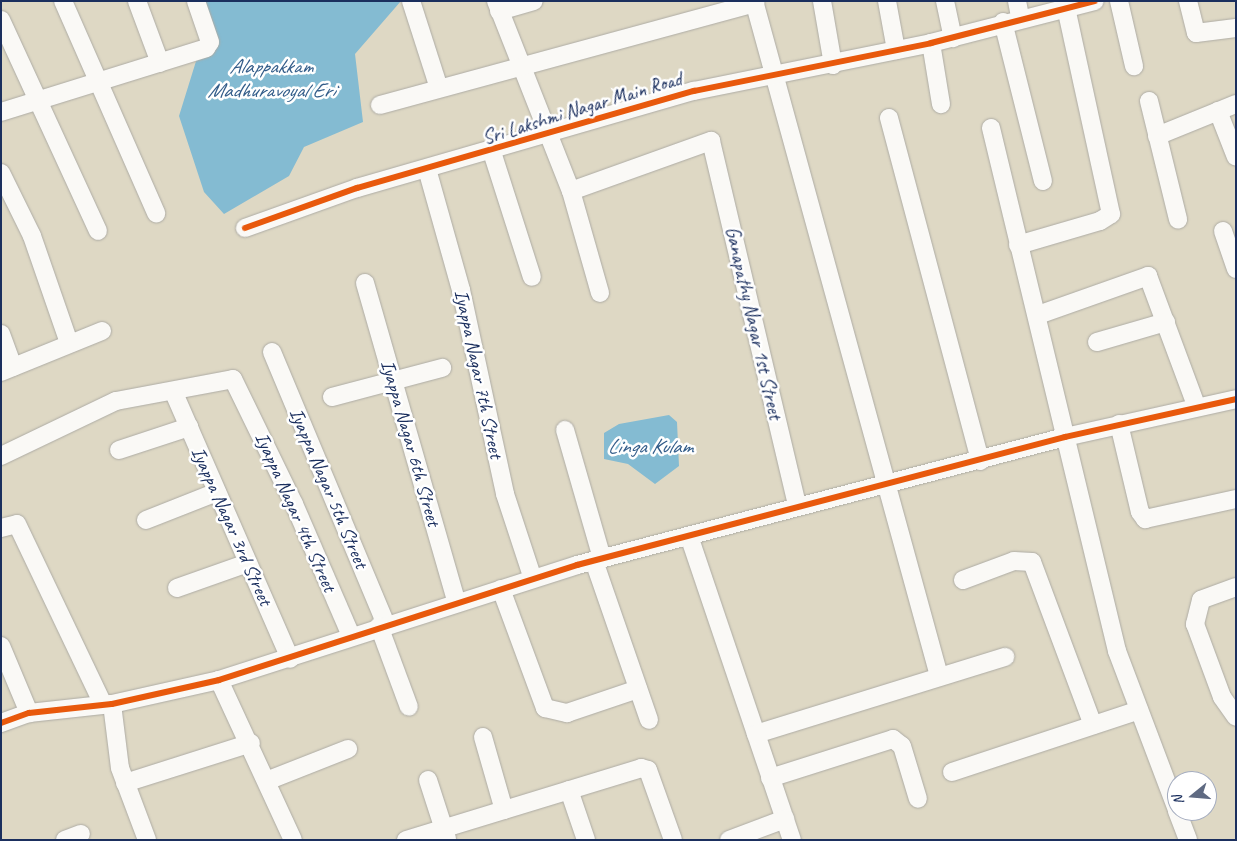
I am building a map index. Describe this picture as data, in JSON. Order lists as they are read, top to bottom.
{
  "streets": {
    "street": [
      "Sri Lakshmi Nagar Main Road",
      "Ganapathy Nagar 1st Street",
      "Iyappa Nagar 7th Street",
      "Iyappa Nagar 6th Street",
      "Iyappa Nagar 5th Street",
      "Iyappa Nagar 4th Street",
      "Iyappa Nagar 3rd Street"
    ]
  },
  "crossings": [
    ["Sri Lakshmi Nagar Main Road", "Iyappa Nagar 7th Street"],
    ["Iyappa Nagar 4th Street", "Iyappa Nagar 3rd Street"]
  ],
  "water": ["Alappakkam Madhuravoyal Eri", "Linga Kulam"],
  "north": "left"
}
